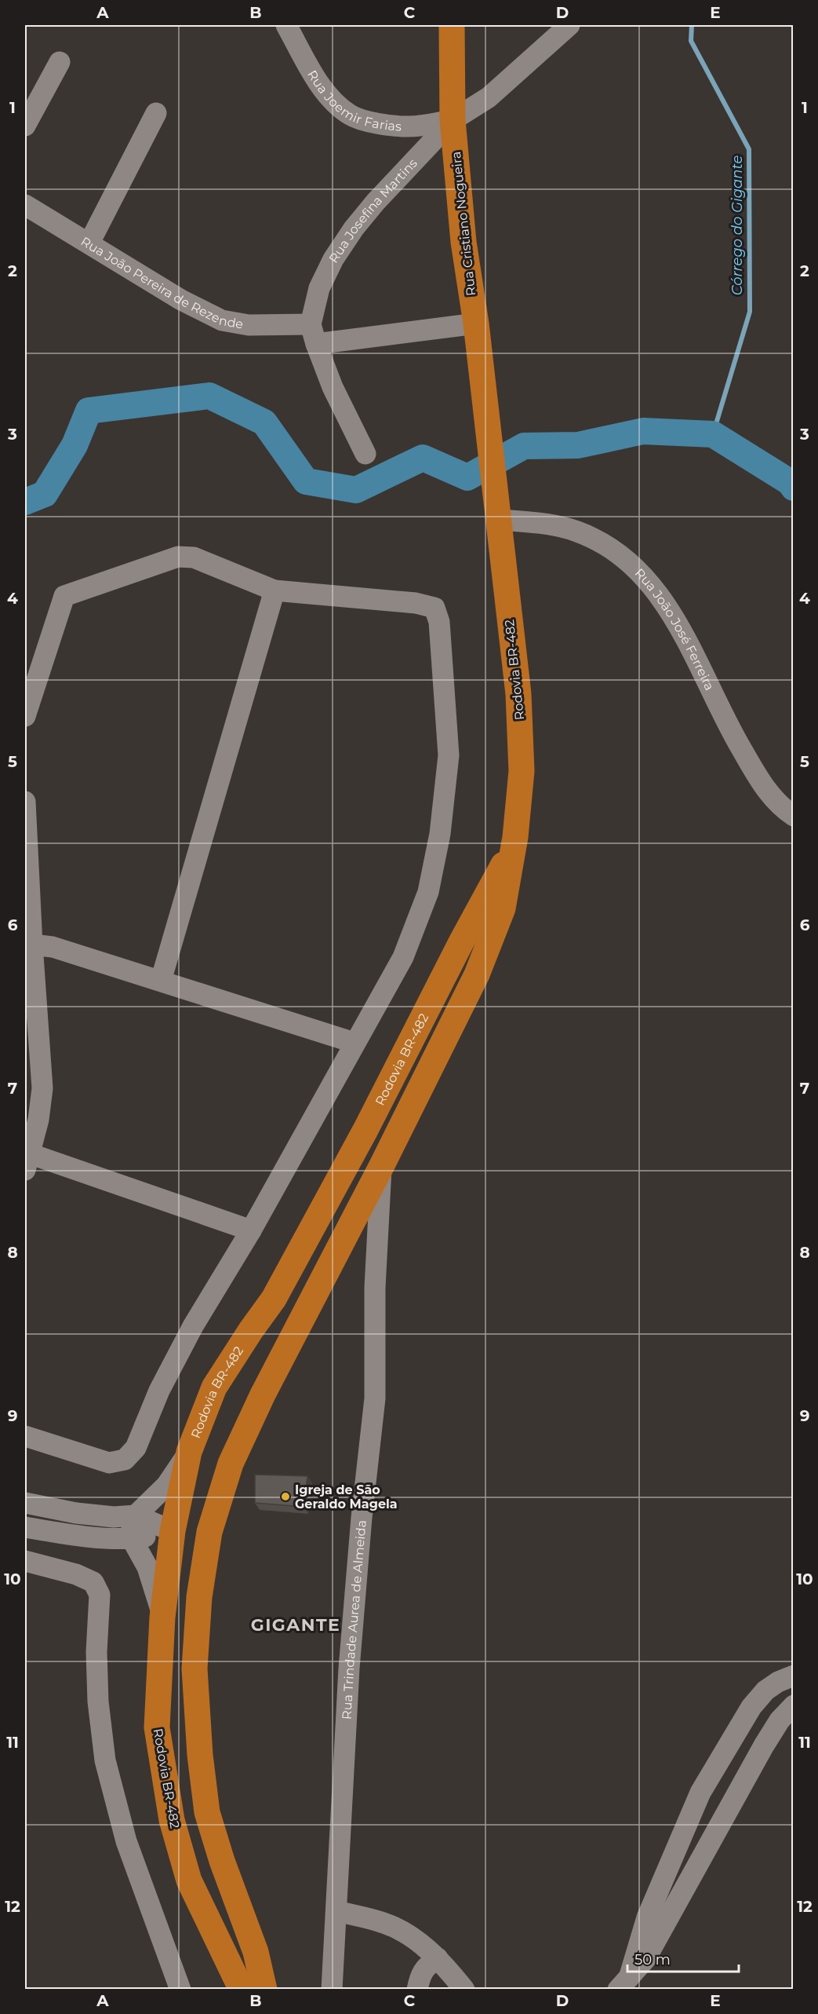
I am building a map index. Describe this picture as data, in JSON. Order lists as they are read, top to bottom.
{
  "streets": {
    "highway": ["Rua Cristiano Nogueira", "Rodovia BR-482"],
    "street": [
      "Rua Joemir Farias",
      "Rua Josefina Martins",
      "Rua João Pereira de Rezende",
      "Rua João José Ferreira",
      "Rua Trindade Aurea de Almeida"
    ]
  },
  "crossings": [
    ["Rua Joemir Farias", "Rua Josefina Martins"],
    ["Rua Joemir Farias", "Rua Cristiano Nogueira"],
    ["Rua Josefina Martins", "Rua Cristiano Nogueira"],
    ["Rua Josefina Martins", "Rua João Pereira de Rezende"],
    ["Rua Cristiano Nogueira", "Rua João Pereira de Rezende"],
    ["Rua Cristiano Nogueira", "Rodovia BR-482"],
    ["Rua João José Ferreira", "Rodovia BR-482"],
    ["Rodovia BR-482", "Rua Trindade Aurea de Almeida"]
  ],
  "districts": ["GIGANTE"],
  "water": ["Córrego do Gigante"],
  "places": ["Igreja de São Geraldo Magela"],
  "scale_bar": "50 m",
  "grid": {
    "columns": [
      "A",
      "B",
      "C",
      "D",
      "E"
    ],
    "rows": [
      "1",
      "2",
      "3",
      "4",
      "5",
      "6",
      "7",
      "8",
      "9",
      "10",
      "11",
      "12"
    ]
  }
}
